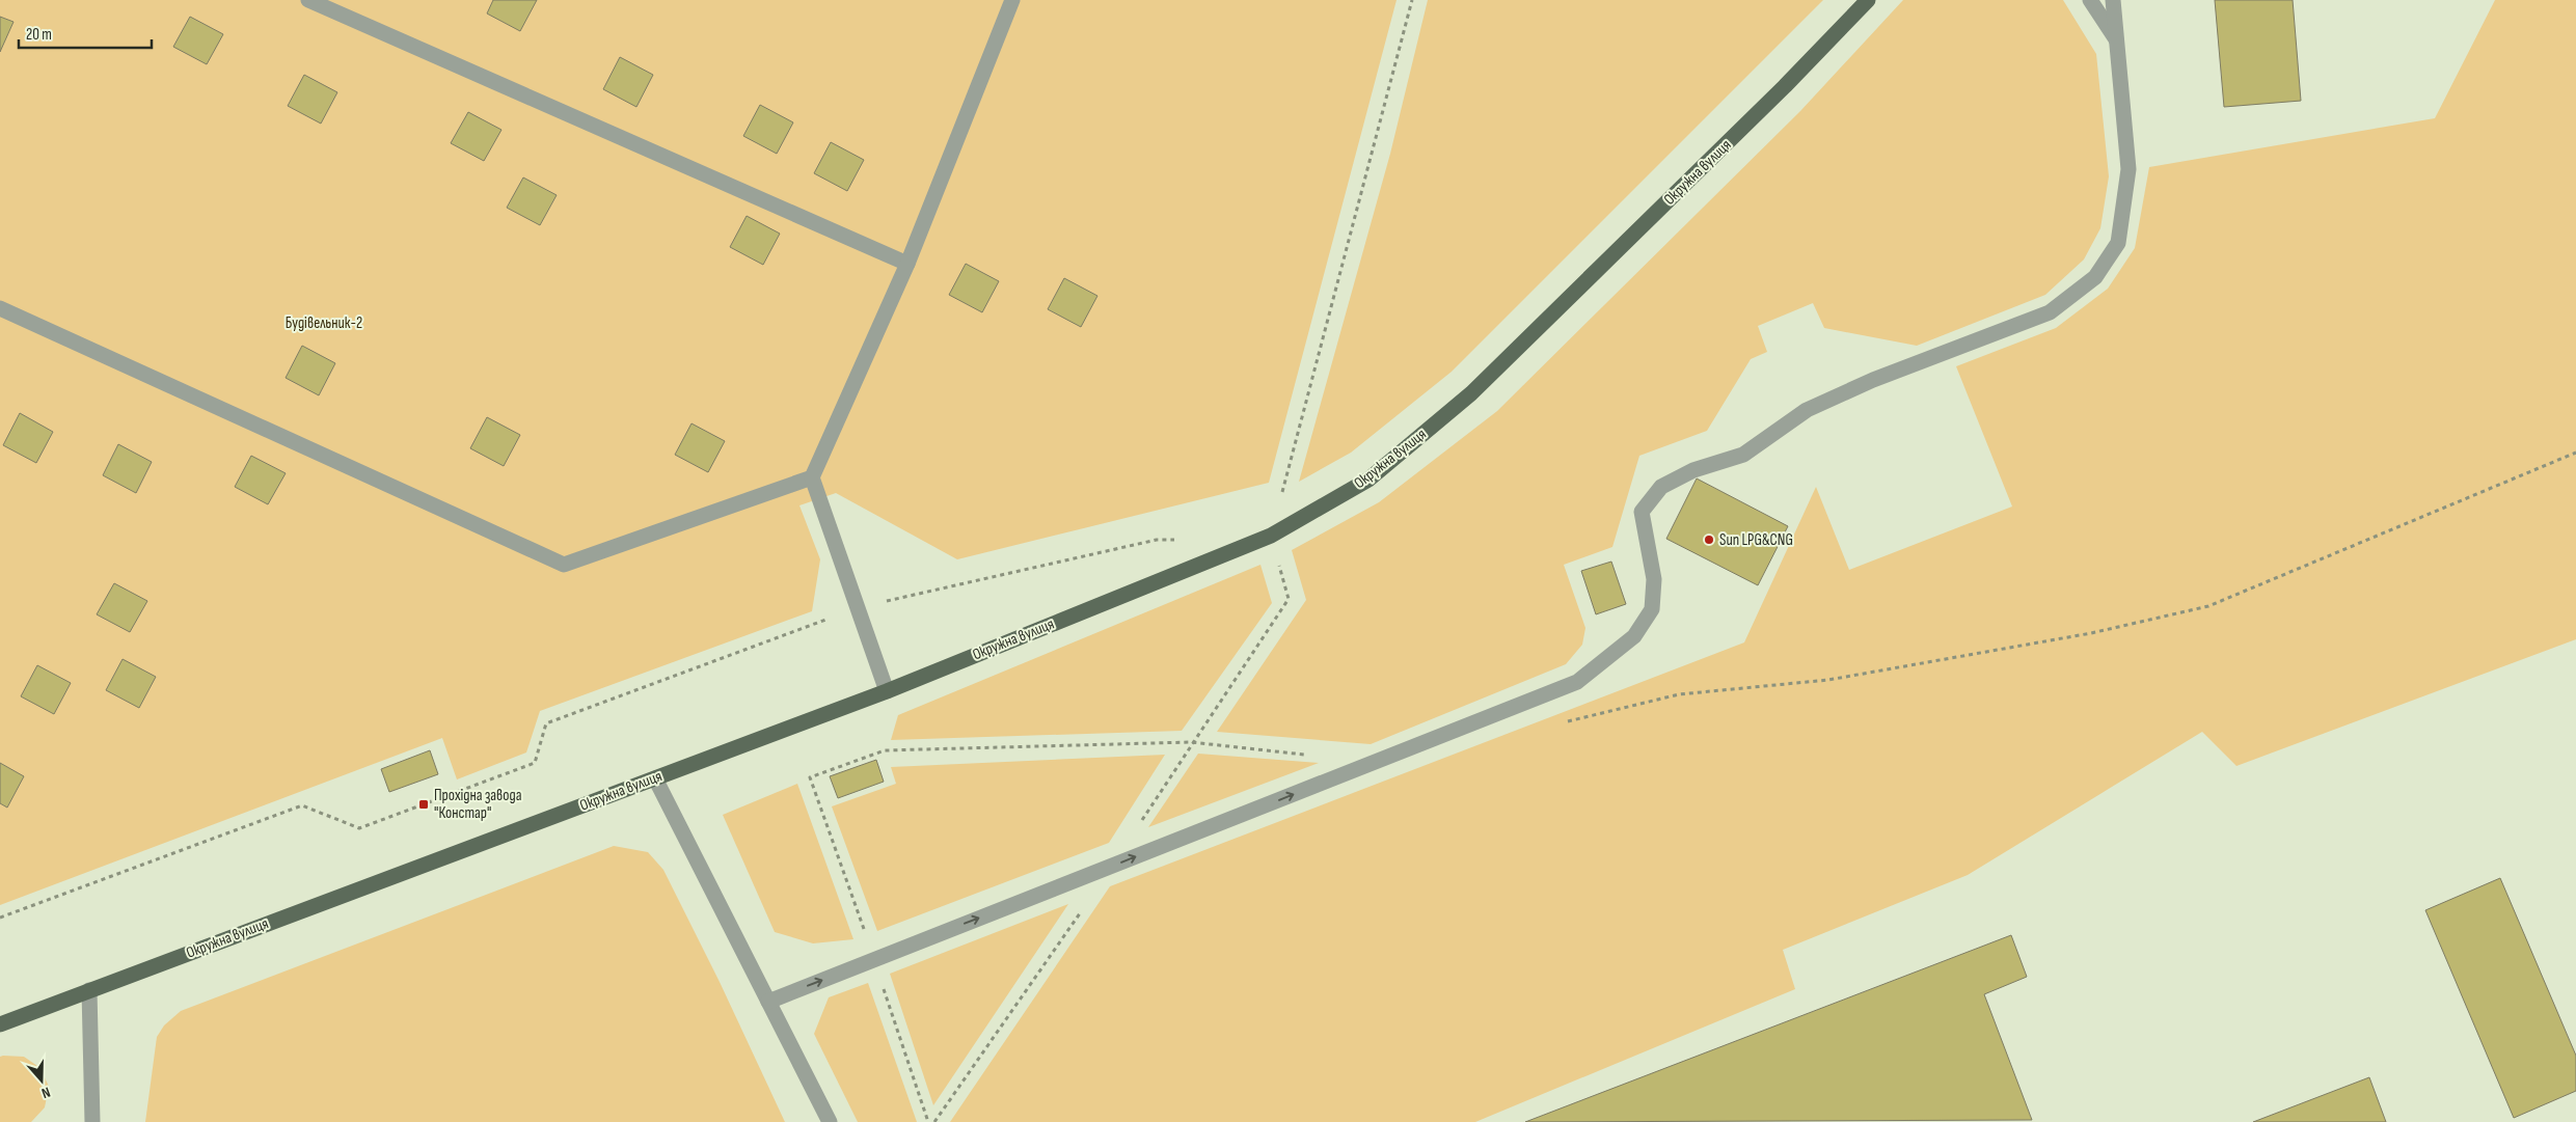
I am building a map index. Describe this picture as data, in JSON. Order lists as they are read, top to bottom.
{
  "streets": {
    "main road": ["Окружна вулиця"]
  },
  "parks": ["Будівельник-2"],
  "places": {
    "other": ["Sun LPG&CNG"],
    "transit": ["Прохідна завода \"Констар\""]
  },
  "scale_bar": "20 m",
  "north": "bottom"
}
